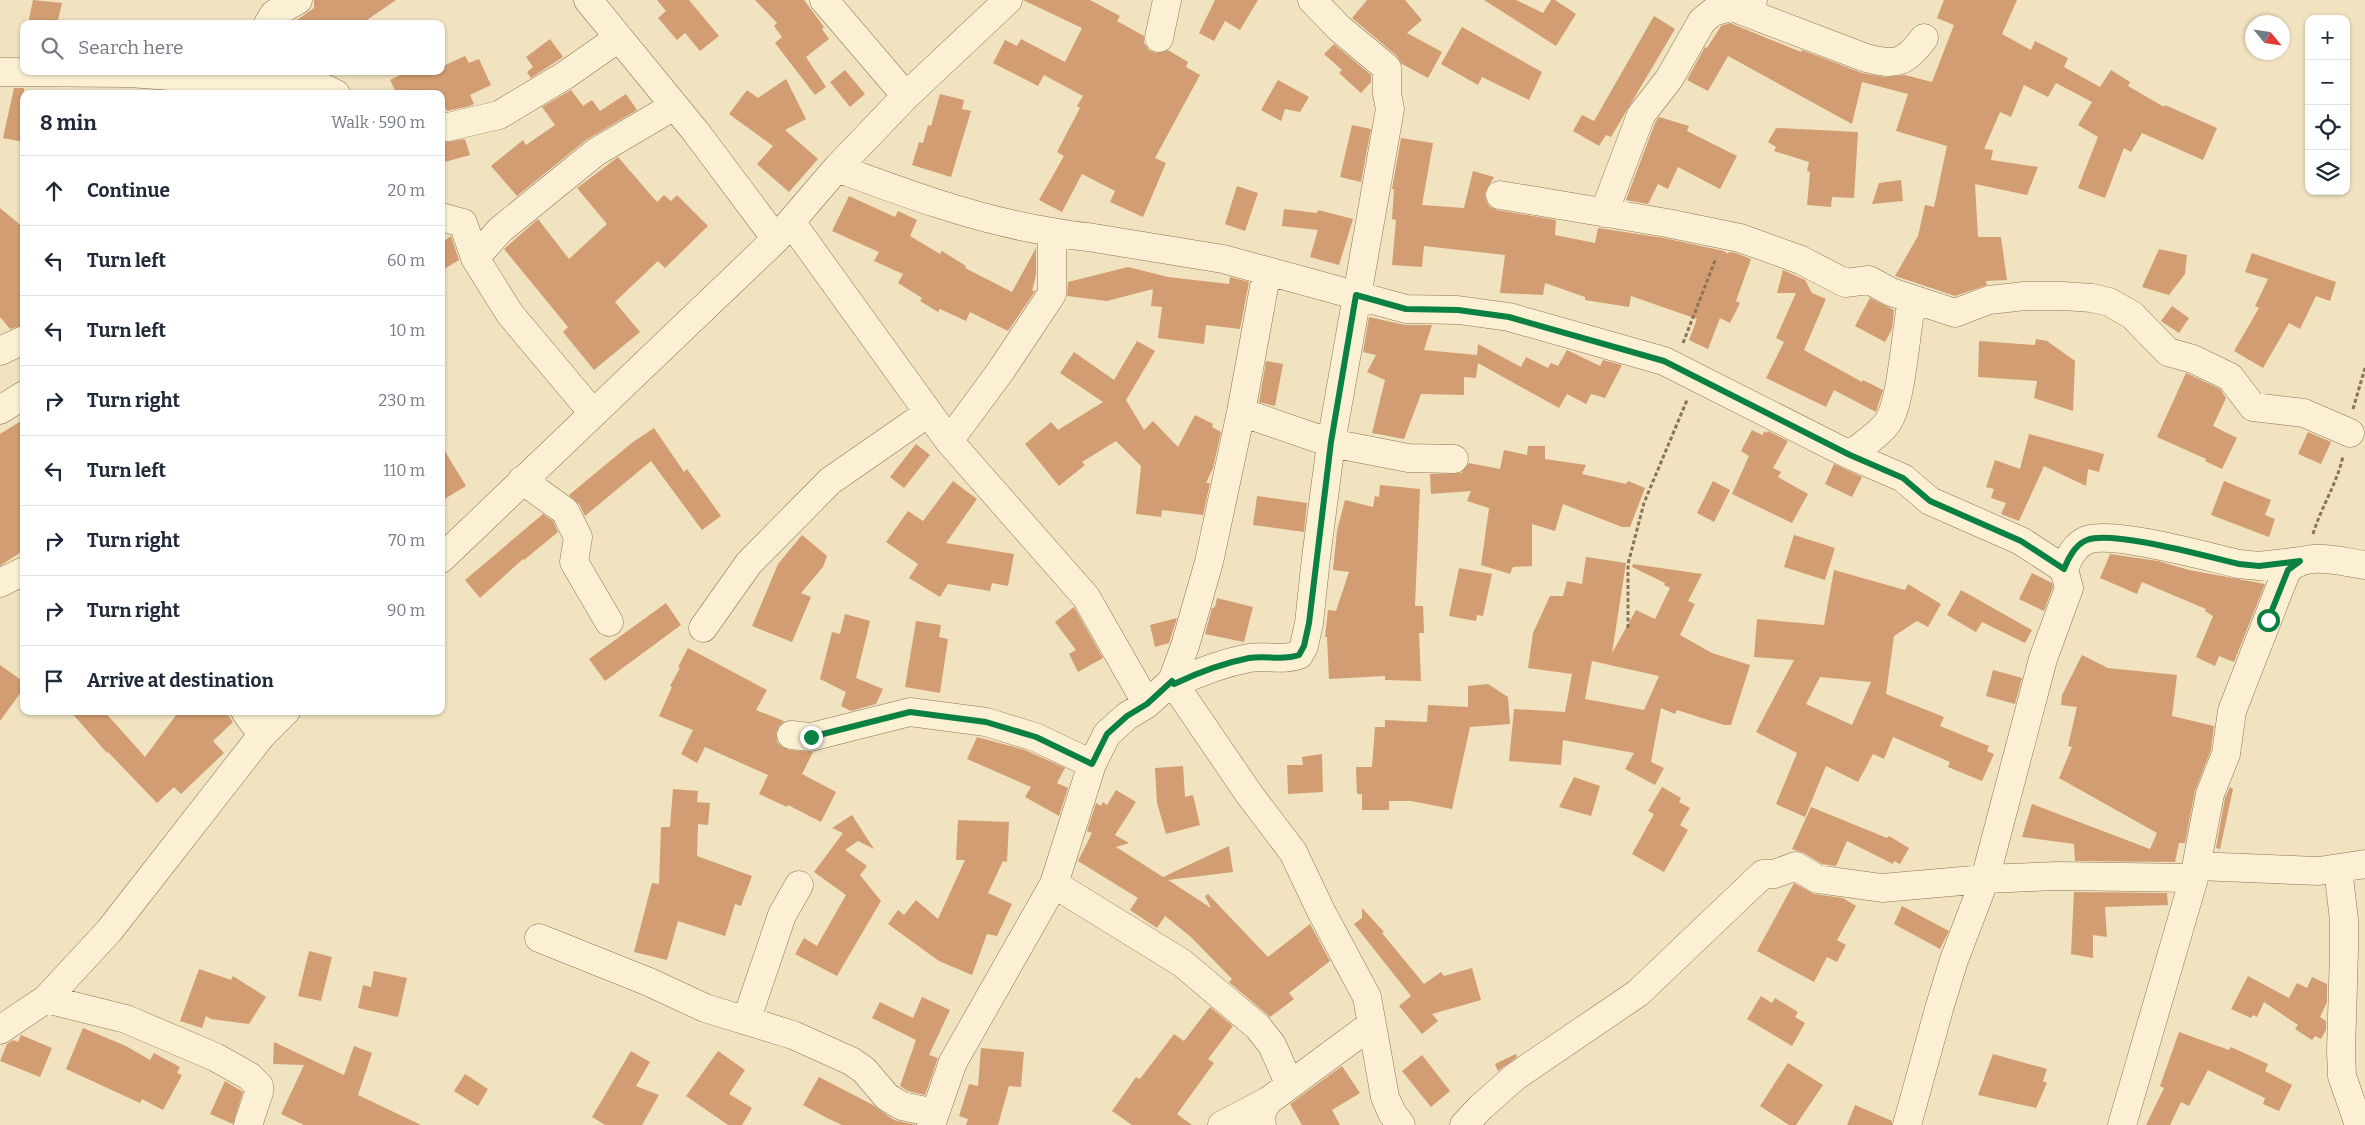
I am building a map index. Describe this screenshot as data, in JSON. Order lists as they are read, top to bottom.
{
  "north": "bottom right",
  "page": {
    "map_buttons": ["+", "−"],
    "search": "Search here",
    "heading": ["8 min", "Walk · 590 m"],
    "list": [
      ["Continue", "20 m"],
      ["Turn left", "60 m"],
      ["Turn left", "10 m"],
      ["Turn right", "230 m"],
      ["Turn left", "110 m"],
      ["Turn right", "70 m"],
      ["Turn right", "90 m"],
      "Arrive at destination"
    ]
  }
}
